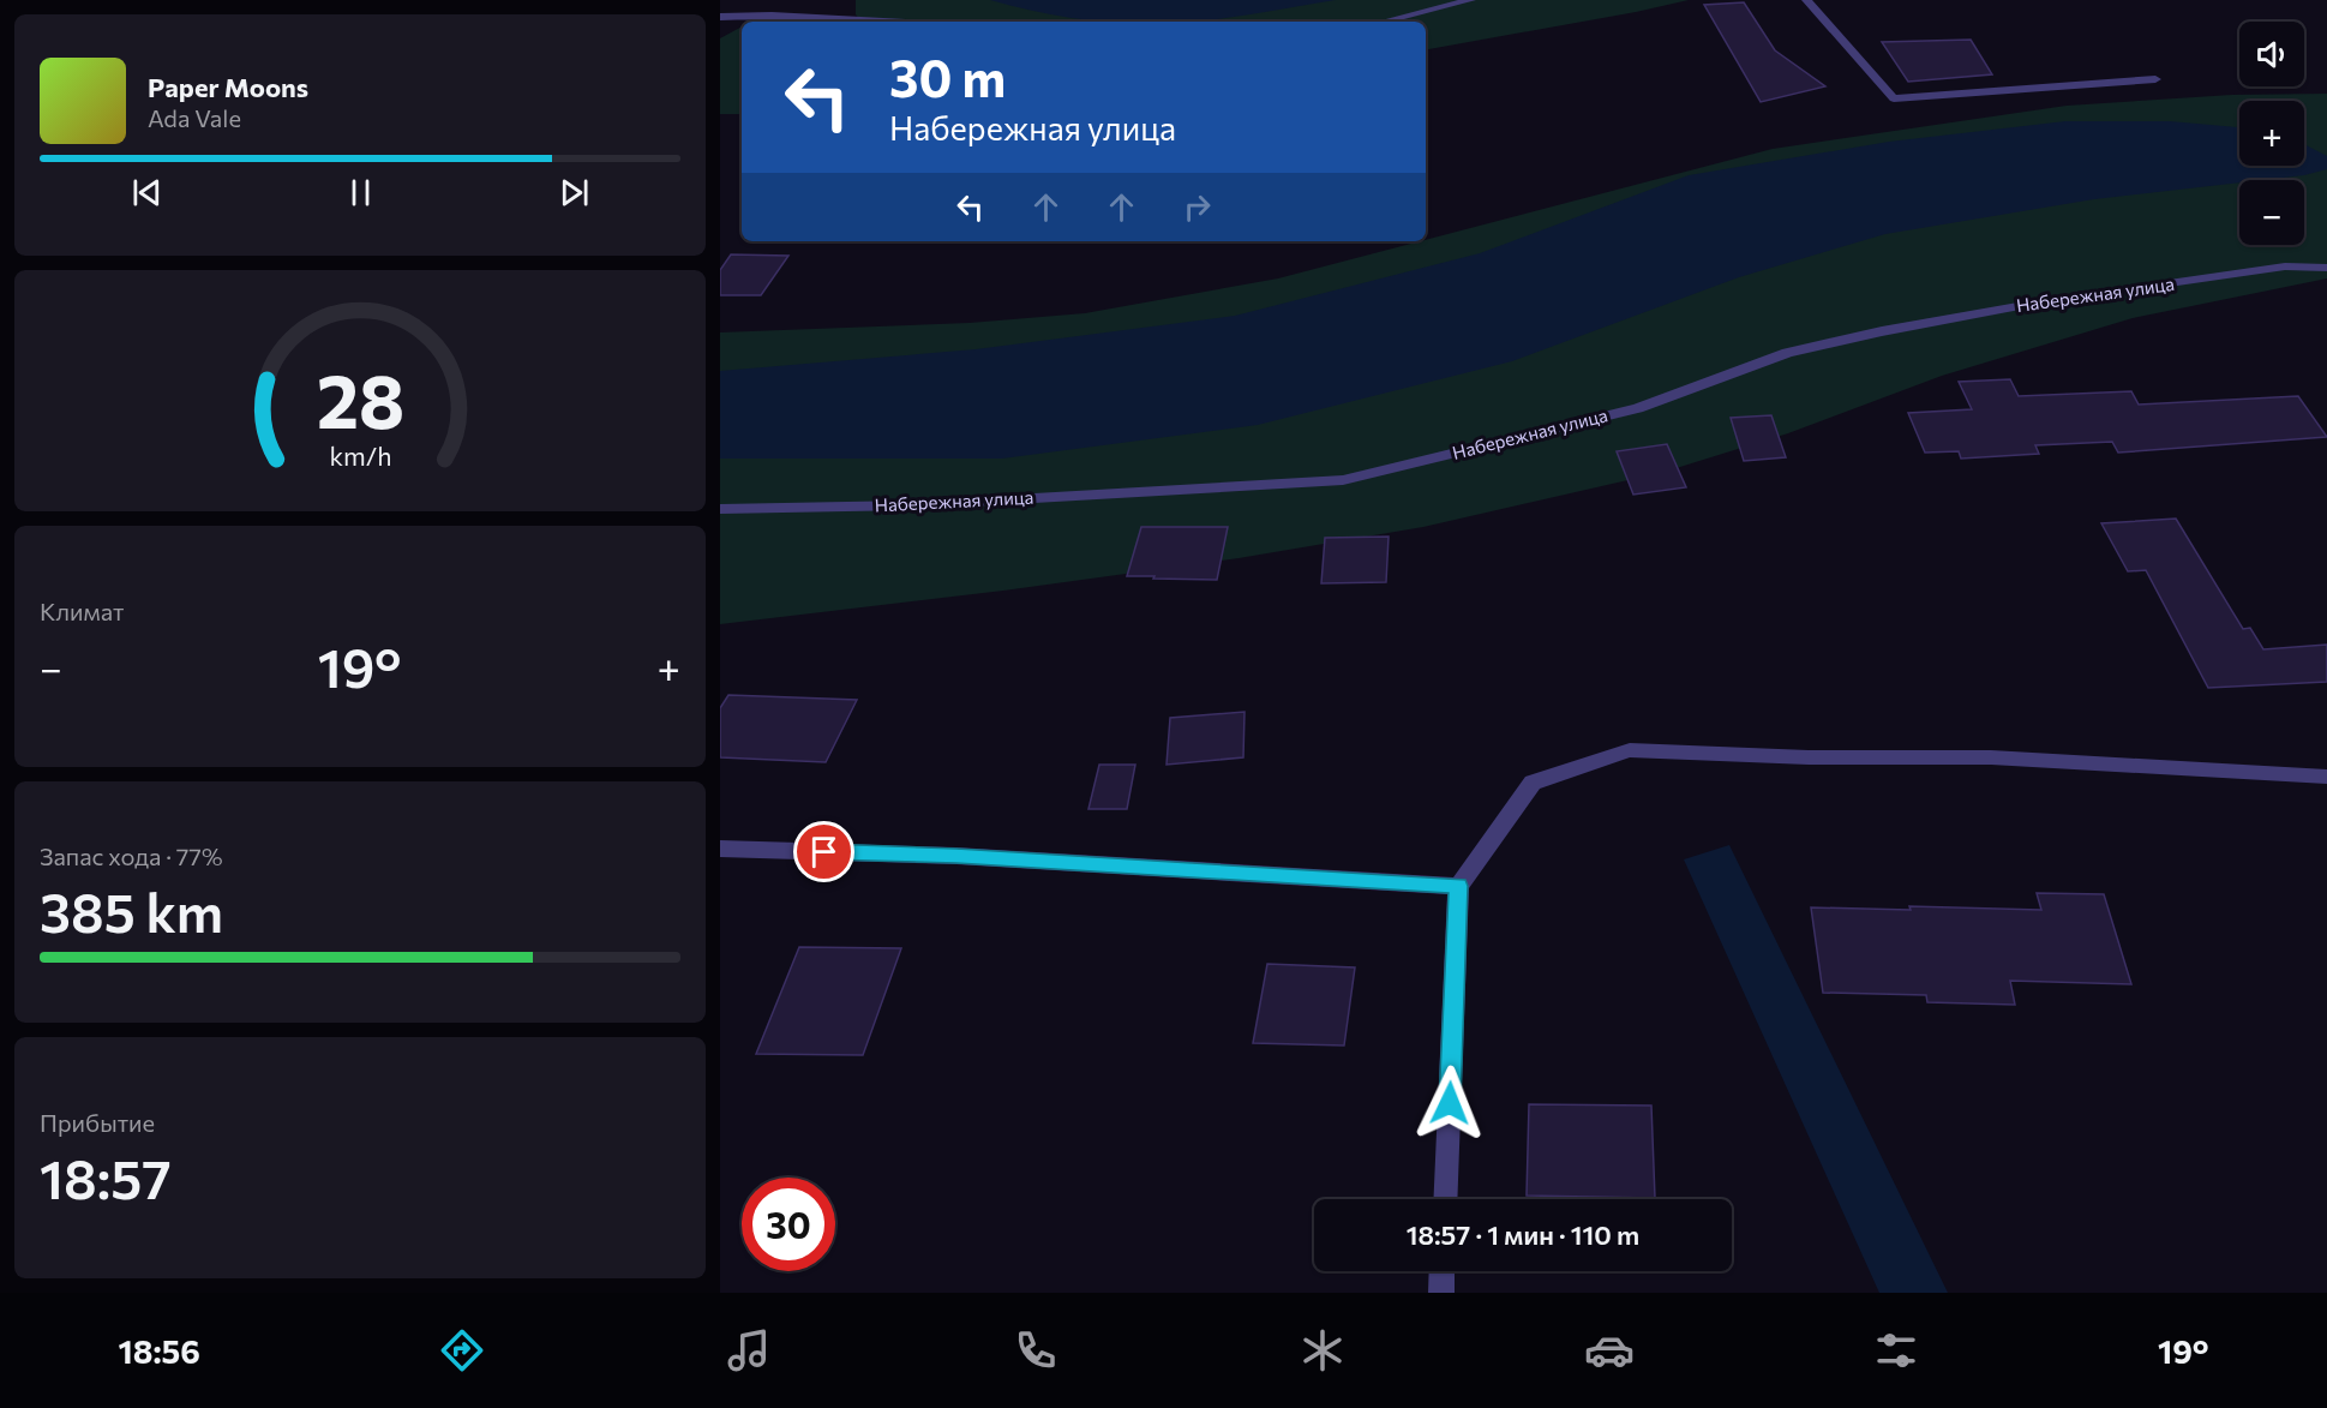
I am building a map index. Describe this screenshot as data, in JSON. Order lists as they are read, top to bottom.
{
  "streets": {
    "street": ["Набережная улица"]
  },
  "page": {
    "map_buttons": ["+", "−"],
    "turn": ["30 m", "Набережная улица"],
    "song": ["Paper Moons", "Ada Vale"],
    "tile": [
      "Климат",
      ["Запас хода · 77%", "385 km"],
      ["Прибытие", "18:57"]
    ],
    "heat": ["−", "19°", "+"],
    "limit": "30",
    "trip": "18:57 · 1 мин · 110 m",
    "tabs": ["18:56", "19°"],
    "gauge": ["28", "km/h"]
  }
}
